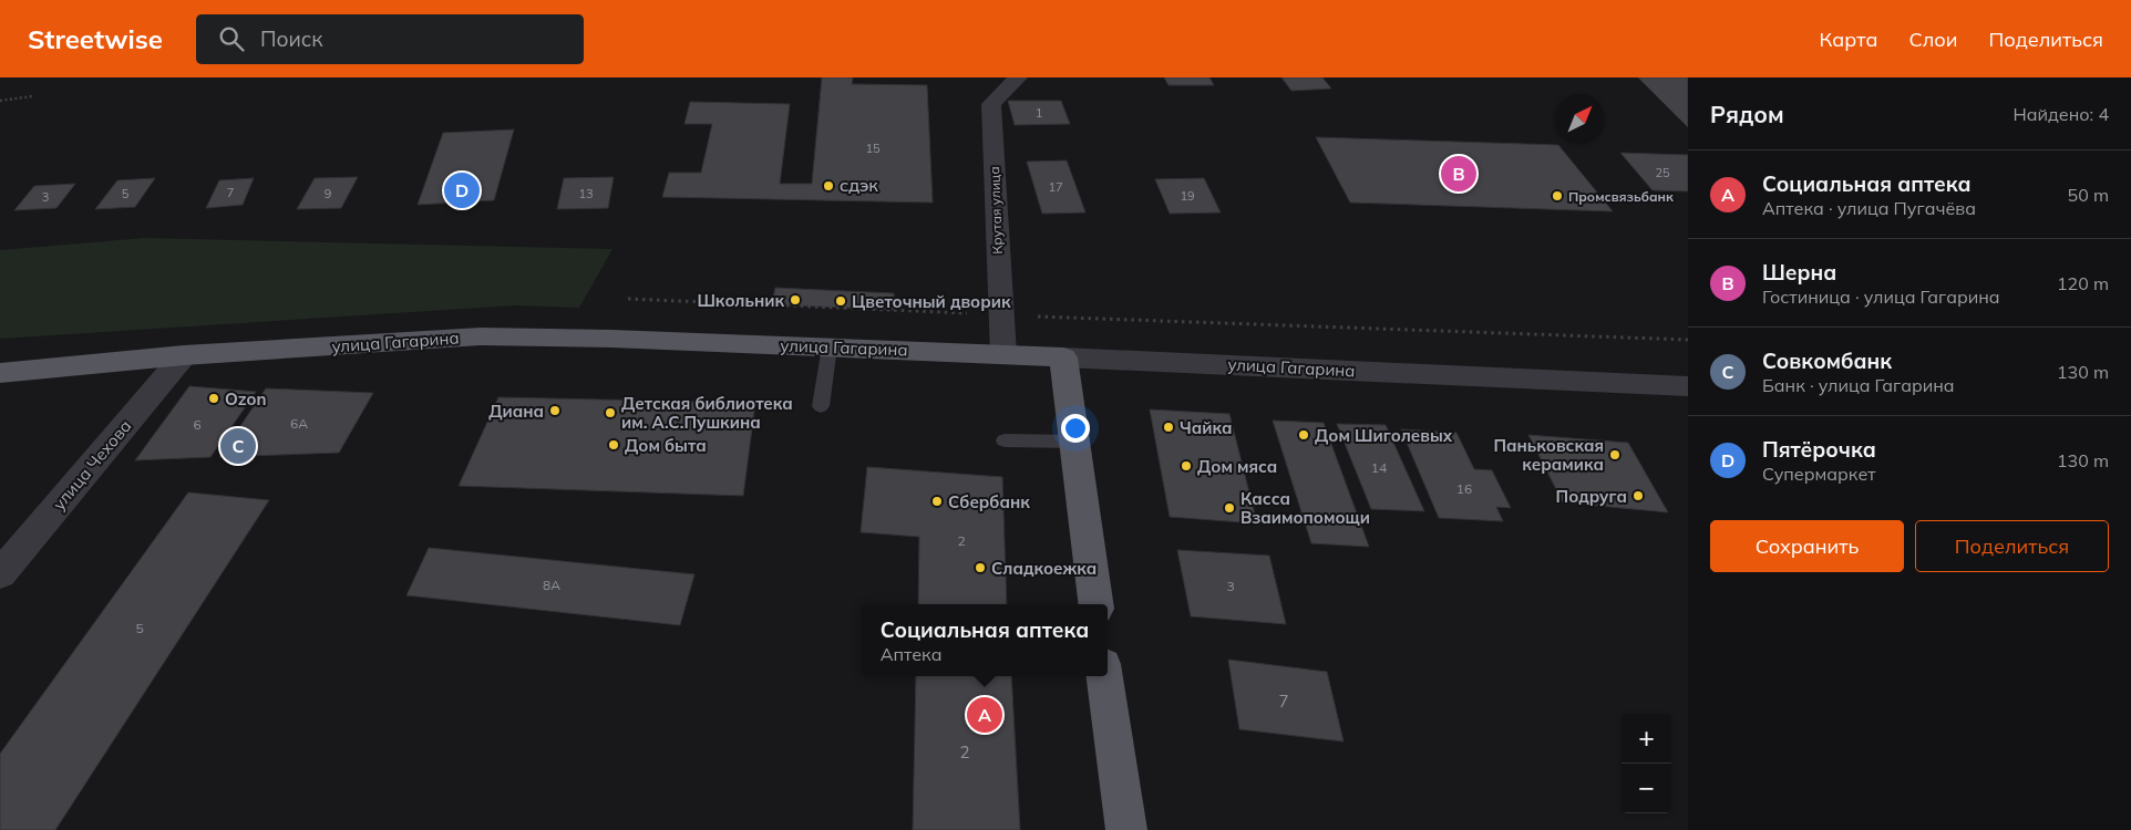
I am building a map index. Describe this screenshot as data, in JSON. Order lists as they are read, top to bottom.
{
  "streets": {
    "main road": ["улица Гагарина"],
    "street": ["Крутая улица", "улица Чехова"]
  },
  "crossings": [
    ["Крутая улица", "улица Гагарина"],
    ["улица Гагарина", "улица Чехова"]
  ],
  "places": [
    "СДЭК",
    "Промсвязьбанк",
    "Школьник",
    "Цветочный дворик",
    "Ozon",
    "Диана",
    "Детская библиотека им. А.С.Пушкина",
    "Чайка",
    "Дом Шиголевых",
    "Дом быта",
    "Паньковская керамика",
    "Дом мяса",
    "Подруга",
    "Сбербанк",
    "Касса Взаимопомощи",
    "Сладкоежка"
  ],
  "house_numbers": [
    "1",
    "15",
    "25",
    "17",
    "7",
    "5",
    "9",
    "13",
    "19",
    "3",
    "6А",
    "6",
    "14",
    "16",
    "2",
    "8А",
    "3",
    "5",
    "7",
    "2"
  ],
  "north": "top right",
  "page": {
    "header": "Streetwise",
    "search": "Поиск",
    "nav": ["Карта", "Слои", "Поделиться"],
    "heading": ["Рядом", "Найдено: 4"],
    "list": [
      {
        "mark": "A",
        "name": "Социальная аптека",
        "note": "Аптека · улица Пугачёва",
        "value": "50 m"
      },
      {
        "mark": "B",
        "name": "Шерна",
        "note": "Гостиница · улица Гагарина",
        "value": "120 m"
      },
      {
        "mark": "C",
        "name": "Совкомбанк",
        "note": "Банк · улица Гагарина",
        "value": "130 m"
      },
      {
        "mark": "D",
        "name": "Пятёрочка",
        "note": "Супермаркет",
        "value": "130 m"
      }
    ],
    "pins": [
      "B",
      "D",
      "C",
      "A"
    ],
    "buttons": ["Сохранить", "Поделиться"],
    "popup": ["Социальная аптека", "Аптека"],
    "map_buttons": ["+", "−"]
  }
}
